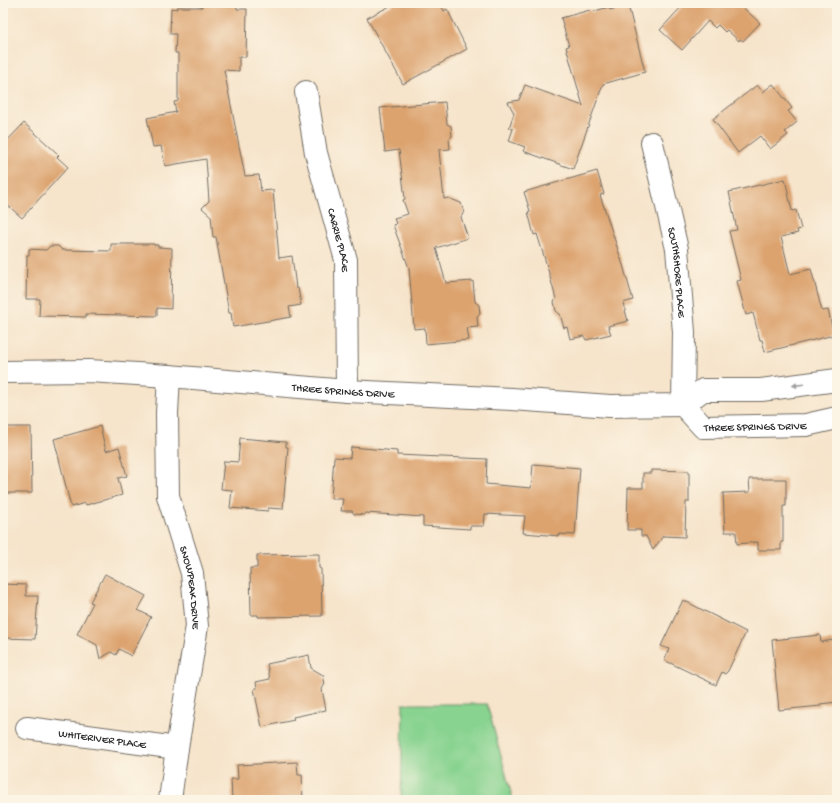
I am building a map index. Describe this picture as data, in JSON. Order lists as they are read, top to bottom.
{
  "streets": {
    "street": [
      "CARRIE PLACE",
      "SOUTHSHORE PLACE",
      "THREE SPRINGS DRIVE",
      "SNOWPEAK DRIVE",
      "WHITERIVER PLACE"
    ]
  },
  "crossings": [
    ["CARRIE PLACE", "THREE SPRINGS DRIVE"],
    ["SOUTHSHORE PLACE", "THREE SPRINGS DRIVE"],
    ["THREE SPRINGS DRIVE", "SNOWPEAK DRIVE"],
    ["SNOWPEAK DRIVE", "WHITERIVER PLACE"]
  ]
}
